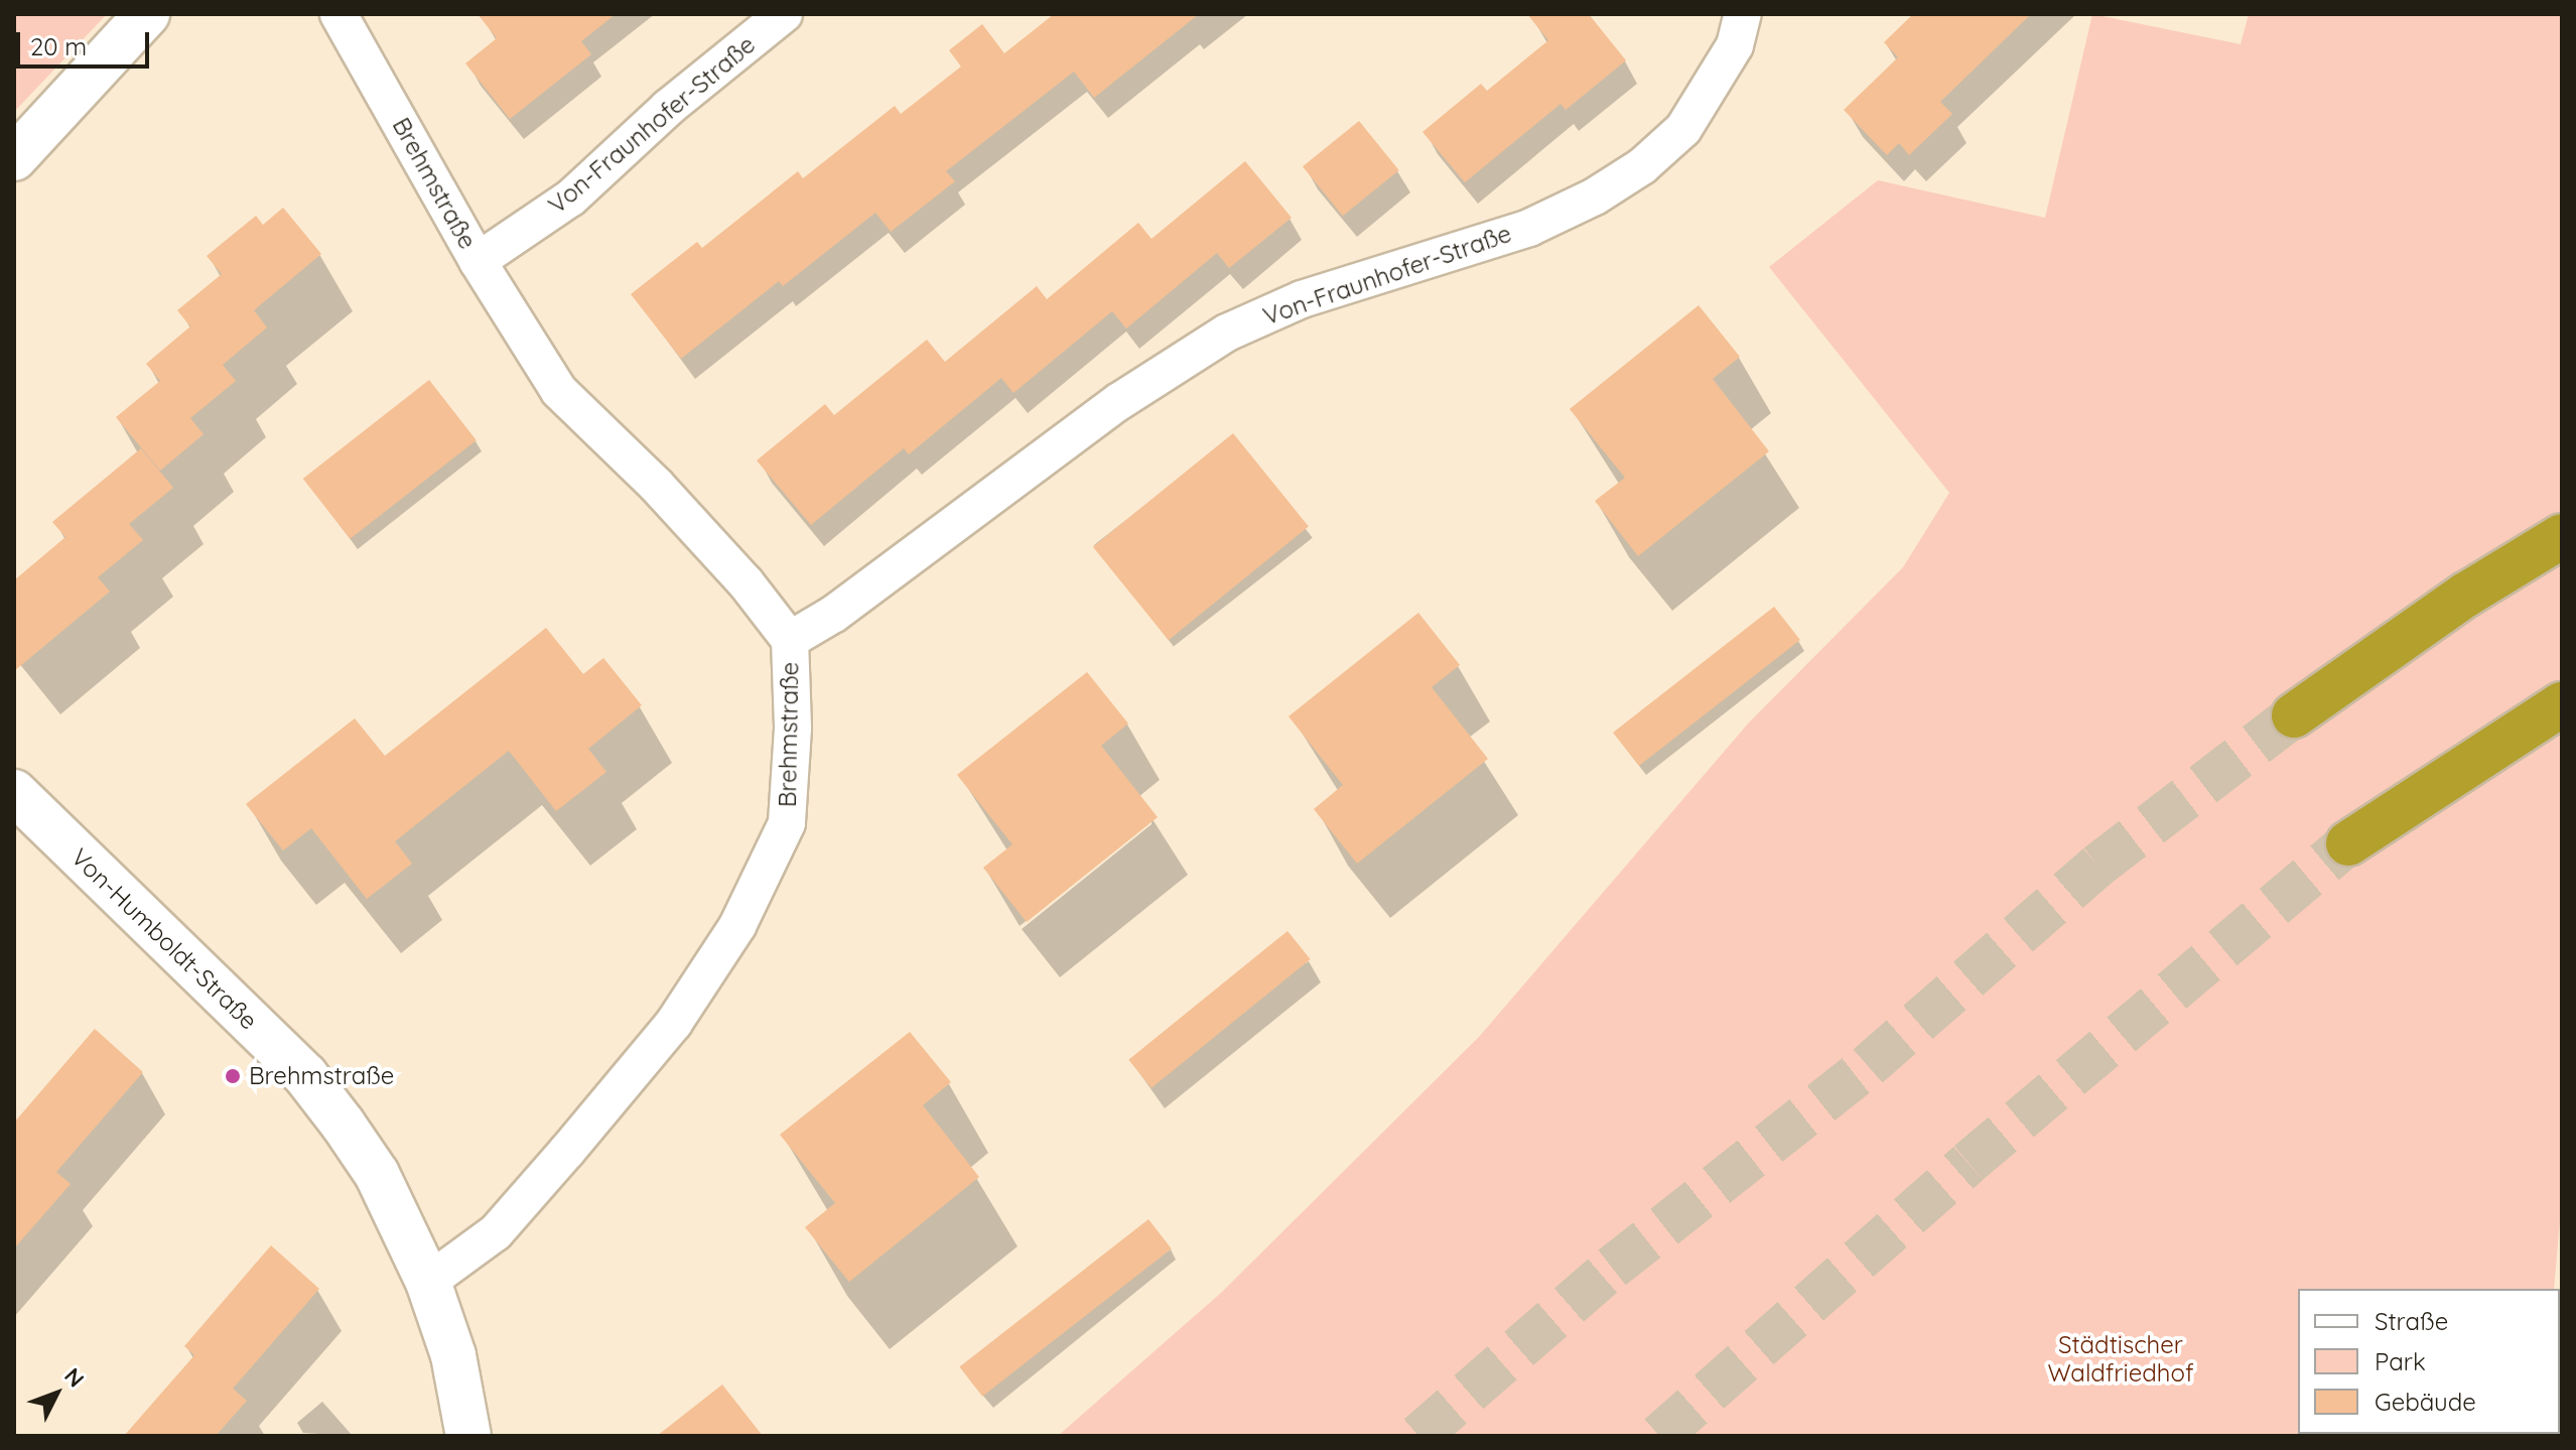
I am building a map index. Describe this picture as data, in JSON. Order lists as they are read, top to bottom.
{
  "streets": {
    "street": ["Von-Fraunhofer-Straße", "Brehmstraße", "Von-Humboldt-Straße"]
  },
  "crossings": [
    ["Von-Fraunhofer-Straße", "Brehmstraße"],
    ["Brehmstraße", "Von-Humboldt-Straße"]
  ],
  "parks": ["Städtischer Waldfriedhof"],
  "places": ["Brehmstraße"],
  "legend": ["Straße", "Park", "Gebäude"],
  "scale_bar": "20 m",
  "north": "top right"
}
